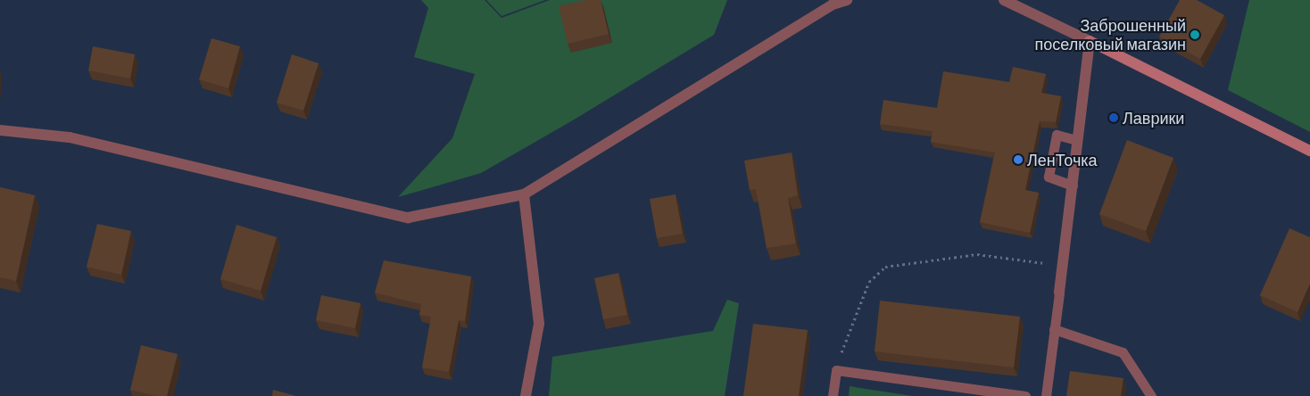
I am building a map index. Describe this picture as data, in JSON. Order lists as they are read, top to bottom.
{
  "places": ["Заброшенный поселковый магазин", "Лаврики", "ЛенТочка"]
}
